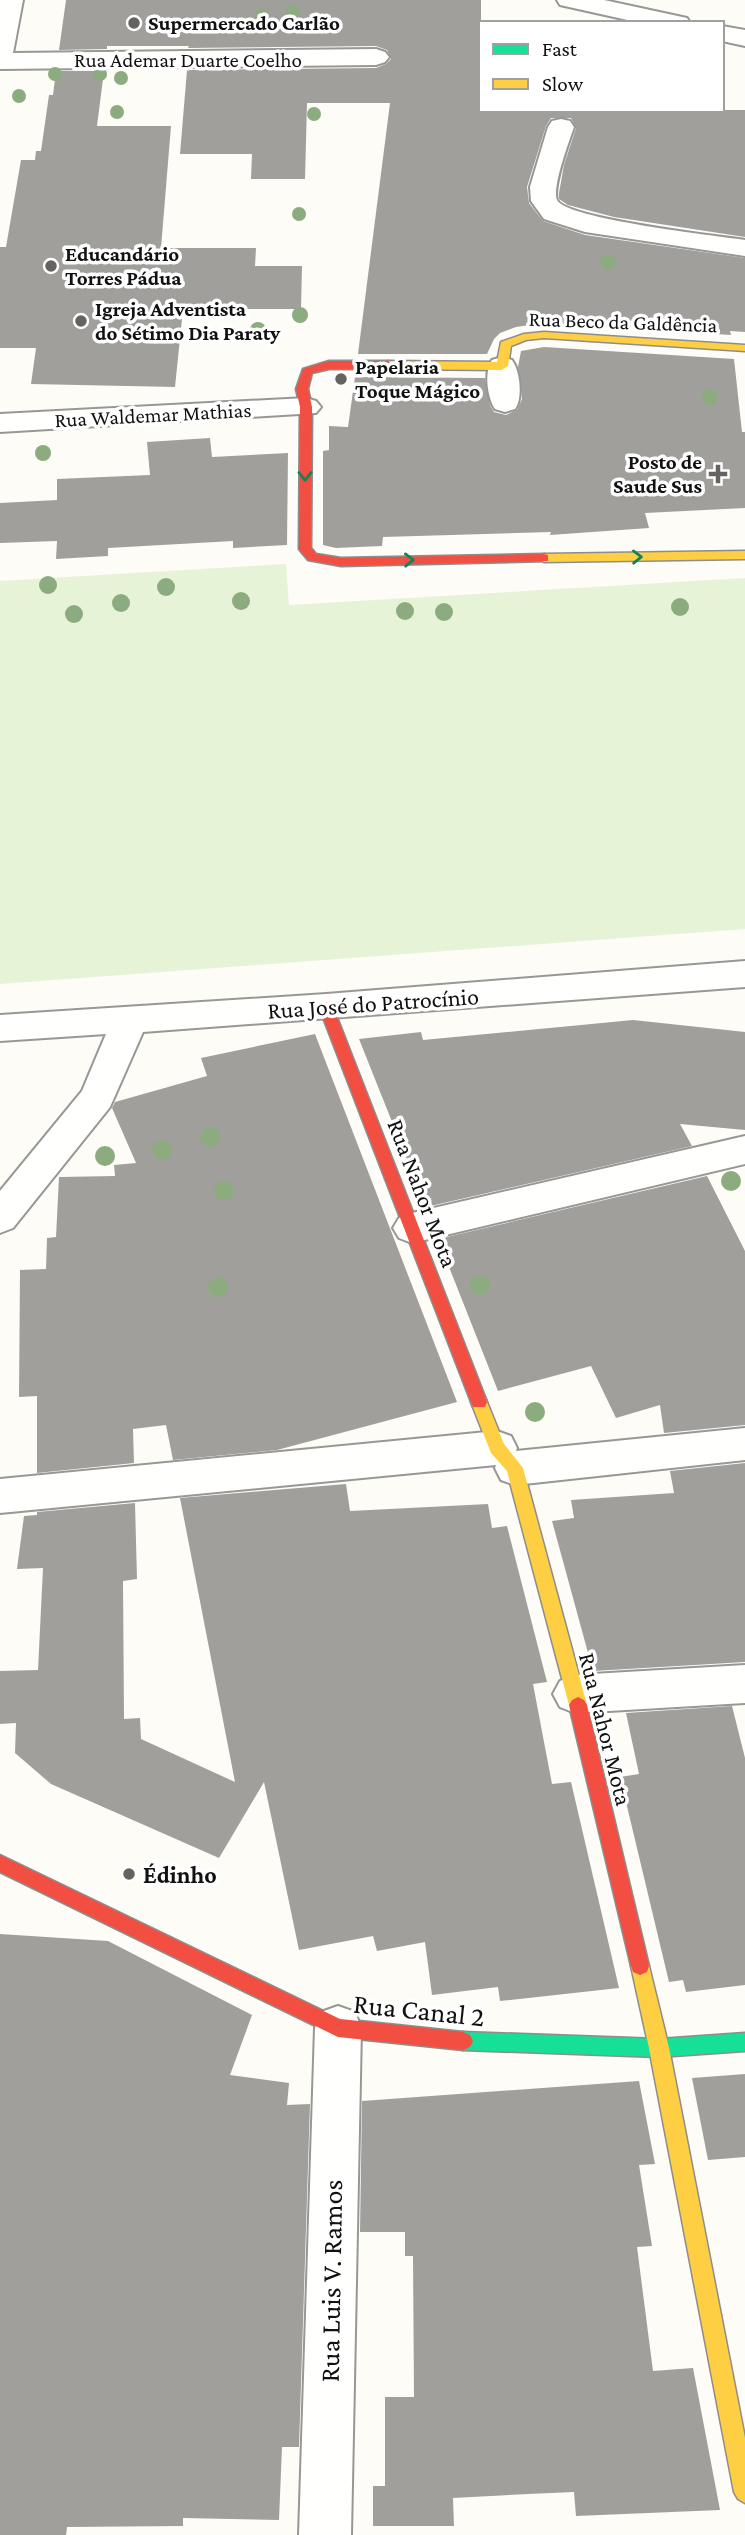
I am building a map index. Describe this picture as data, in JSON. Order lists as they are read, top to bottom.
{
  "streets": {
    "street": [
      "Rua Ademar Duarte Coelho",
      "Rua Beco da Galdência",
      "Rua Waldemar Mathias",
      "Rua José do Patrocínio",
      "Rua Nahor Mota",
      "Rua Canal 2",
      "Rua Luis V. Ramos"
    ]
  },
  "crossings": [
    ["Rua José do Patrocínio", "Rua Nahor Mota"],
    ["Rua Nahor Mota", "Rua Canal 2"],
    ["Rua Canal 2", "Rua Luis V. Ramos"]
  ],
  "places": {
    "other": [
      "Supermercado Carlão",
      "Educandário Torres Pádua",
      "Igreja Adventista do Sétimo Dia Paraty",
      "Papelaria Toque Mágico",
      "Édinho"
    ],
    "health": ["Posto de Saude Sus"]
  },
  "legend": ["Fast", "Slow"]
}
